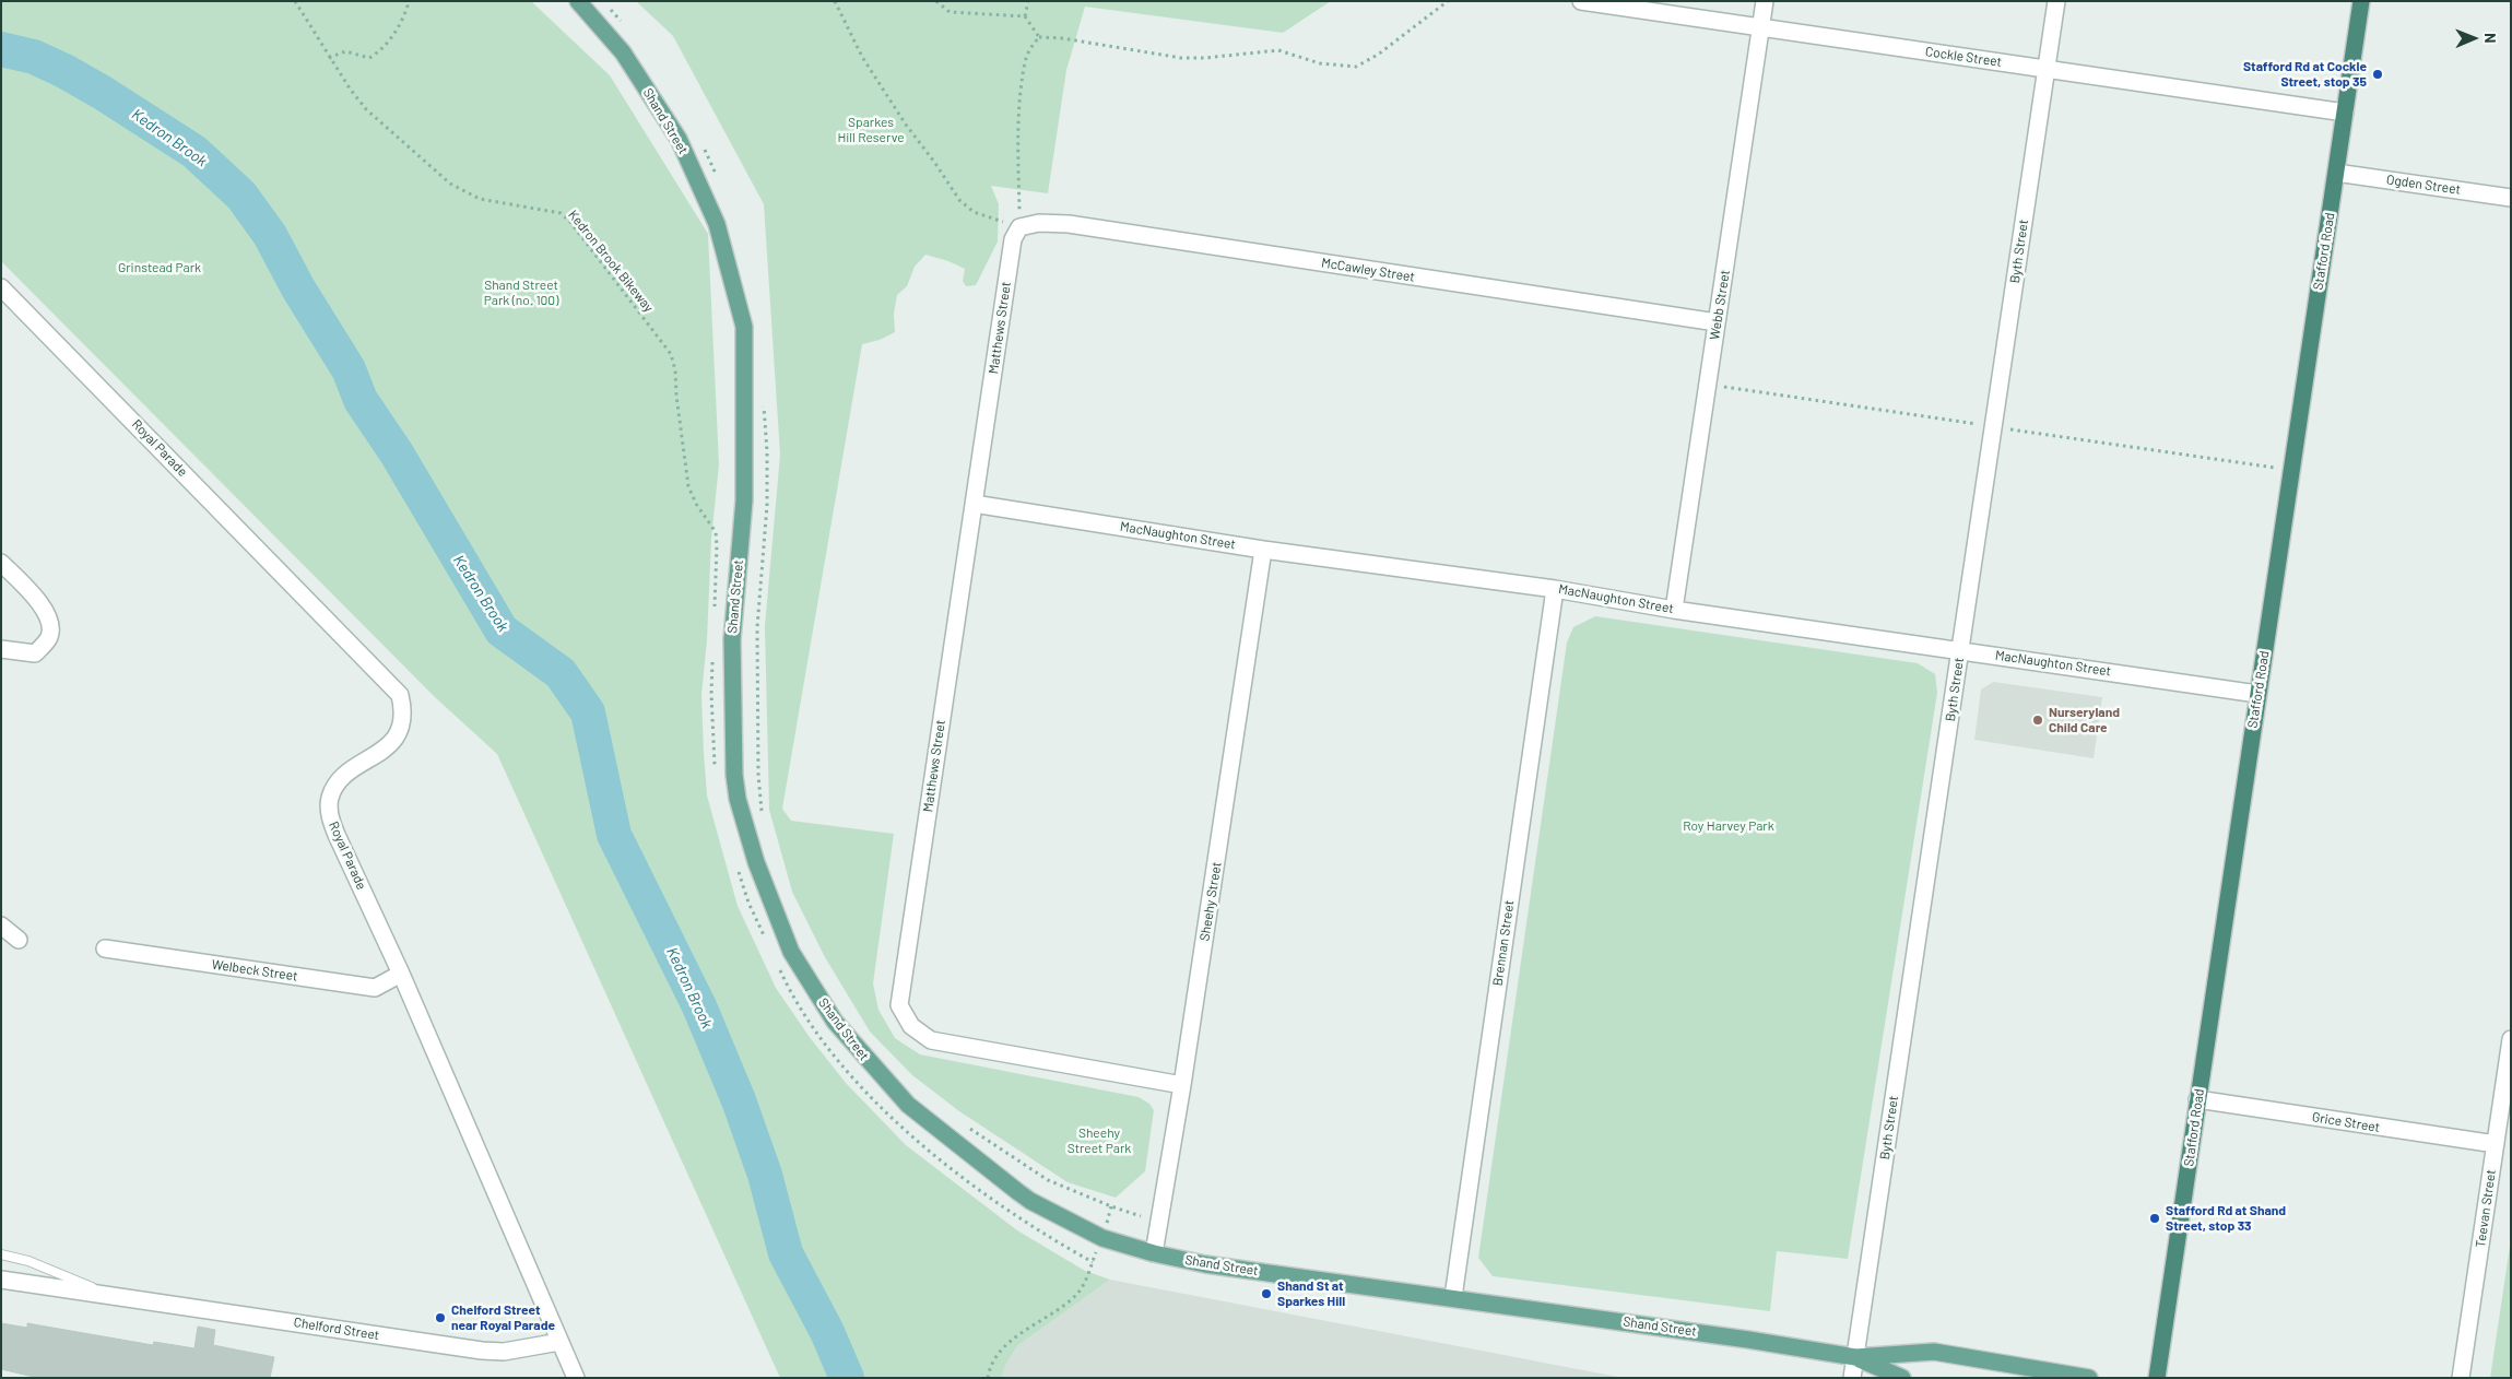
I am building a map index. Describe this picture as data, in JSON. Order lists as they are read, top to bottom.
{
  "streets": {
    "highway": ["Stafford Road"],
    "main road": ["Shand Street"],
    "street": [
      "Cockle Street",
      "Ogden Street",
      "Byth Street",
      "McCawley Street",
      "Webb Street",
      "Matthews Street",
      "Royal Parade",
      "MacNaughton Street",
      "Sheehy Street",
      "Brennan Street",
      "Welbeck Street",
      "Grice Street",
      "Teevan Street",
      "Chelford Street"
    ],
    "path": ["Kedron Brook Bikeway"]
  },
  "crossings": [
    ["Cockle Street", "Byth Street"],
    ["Cockle Street", "Stafford Road"],
    ["Cockle Street", "Webb Street"],
    ["Shand Street", "Byth Street"],
    ["Shand Street", "Sheehy Street"],
    ["Shand Street", "Brennan Street"],
    ["Ogden Street", "Stafford Road"],
    ["Byth Street", "MacNaughton Street"],
    ["Stafford Road", "MacNaughton Street"],
    ["Stafford Road", "Grice Street"],
    ["McCawley Street", "Webb Street"],
    ["McCawley Street", "Matthews Street"],
    ["Webb Street", "MacNaughton Street"],
    ["Matthews Street", "MacNaughton Street"],
    ["Matthews Street", "Sheehy Street"],
    ["Royal Parade", "Welbeck Street"],
    ["Royal Parade", "Chelford Street"],
    ["MacNaughton Street", "Sheehy Street"],
    ["MacNaughton Street", "Brennan Street"],
    ["Grice Street", "Teevan Street"]
  ],
  "water": ["Kedron Brook"],
  "parks": [
    "Sparkes Hill Reserve",
    "Grinstead Park",
    "Shand Street Park (no. 100)",
    "Roy Harvey Park",
    "Sheehy Street Park"
  ],
  "places": [
    "Stafford Rd at Cockle Street, stop 35",
    "Nurseryland Child Care",
    "Stafford Rd at Shand Street, stop 33",
    "Shand St at Sparkes Hill",
    "Chelford Street near Royal Parade"
  ],
  "north": "right"
}
